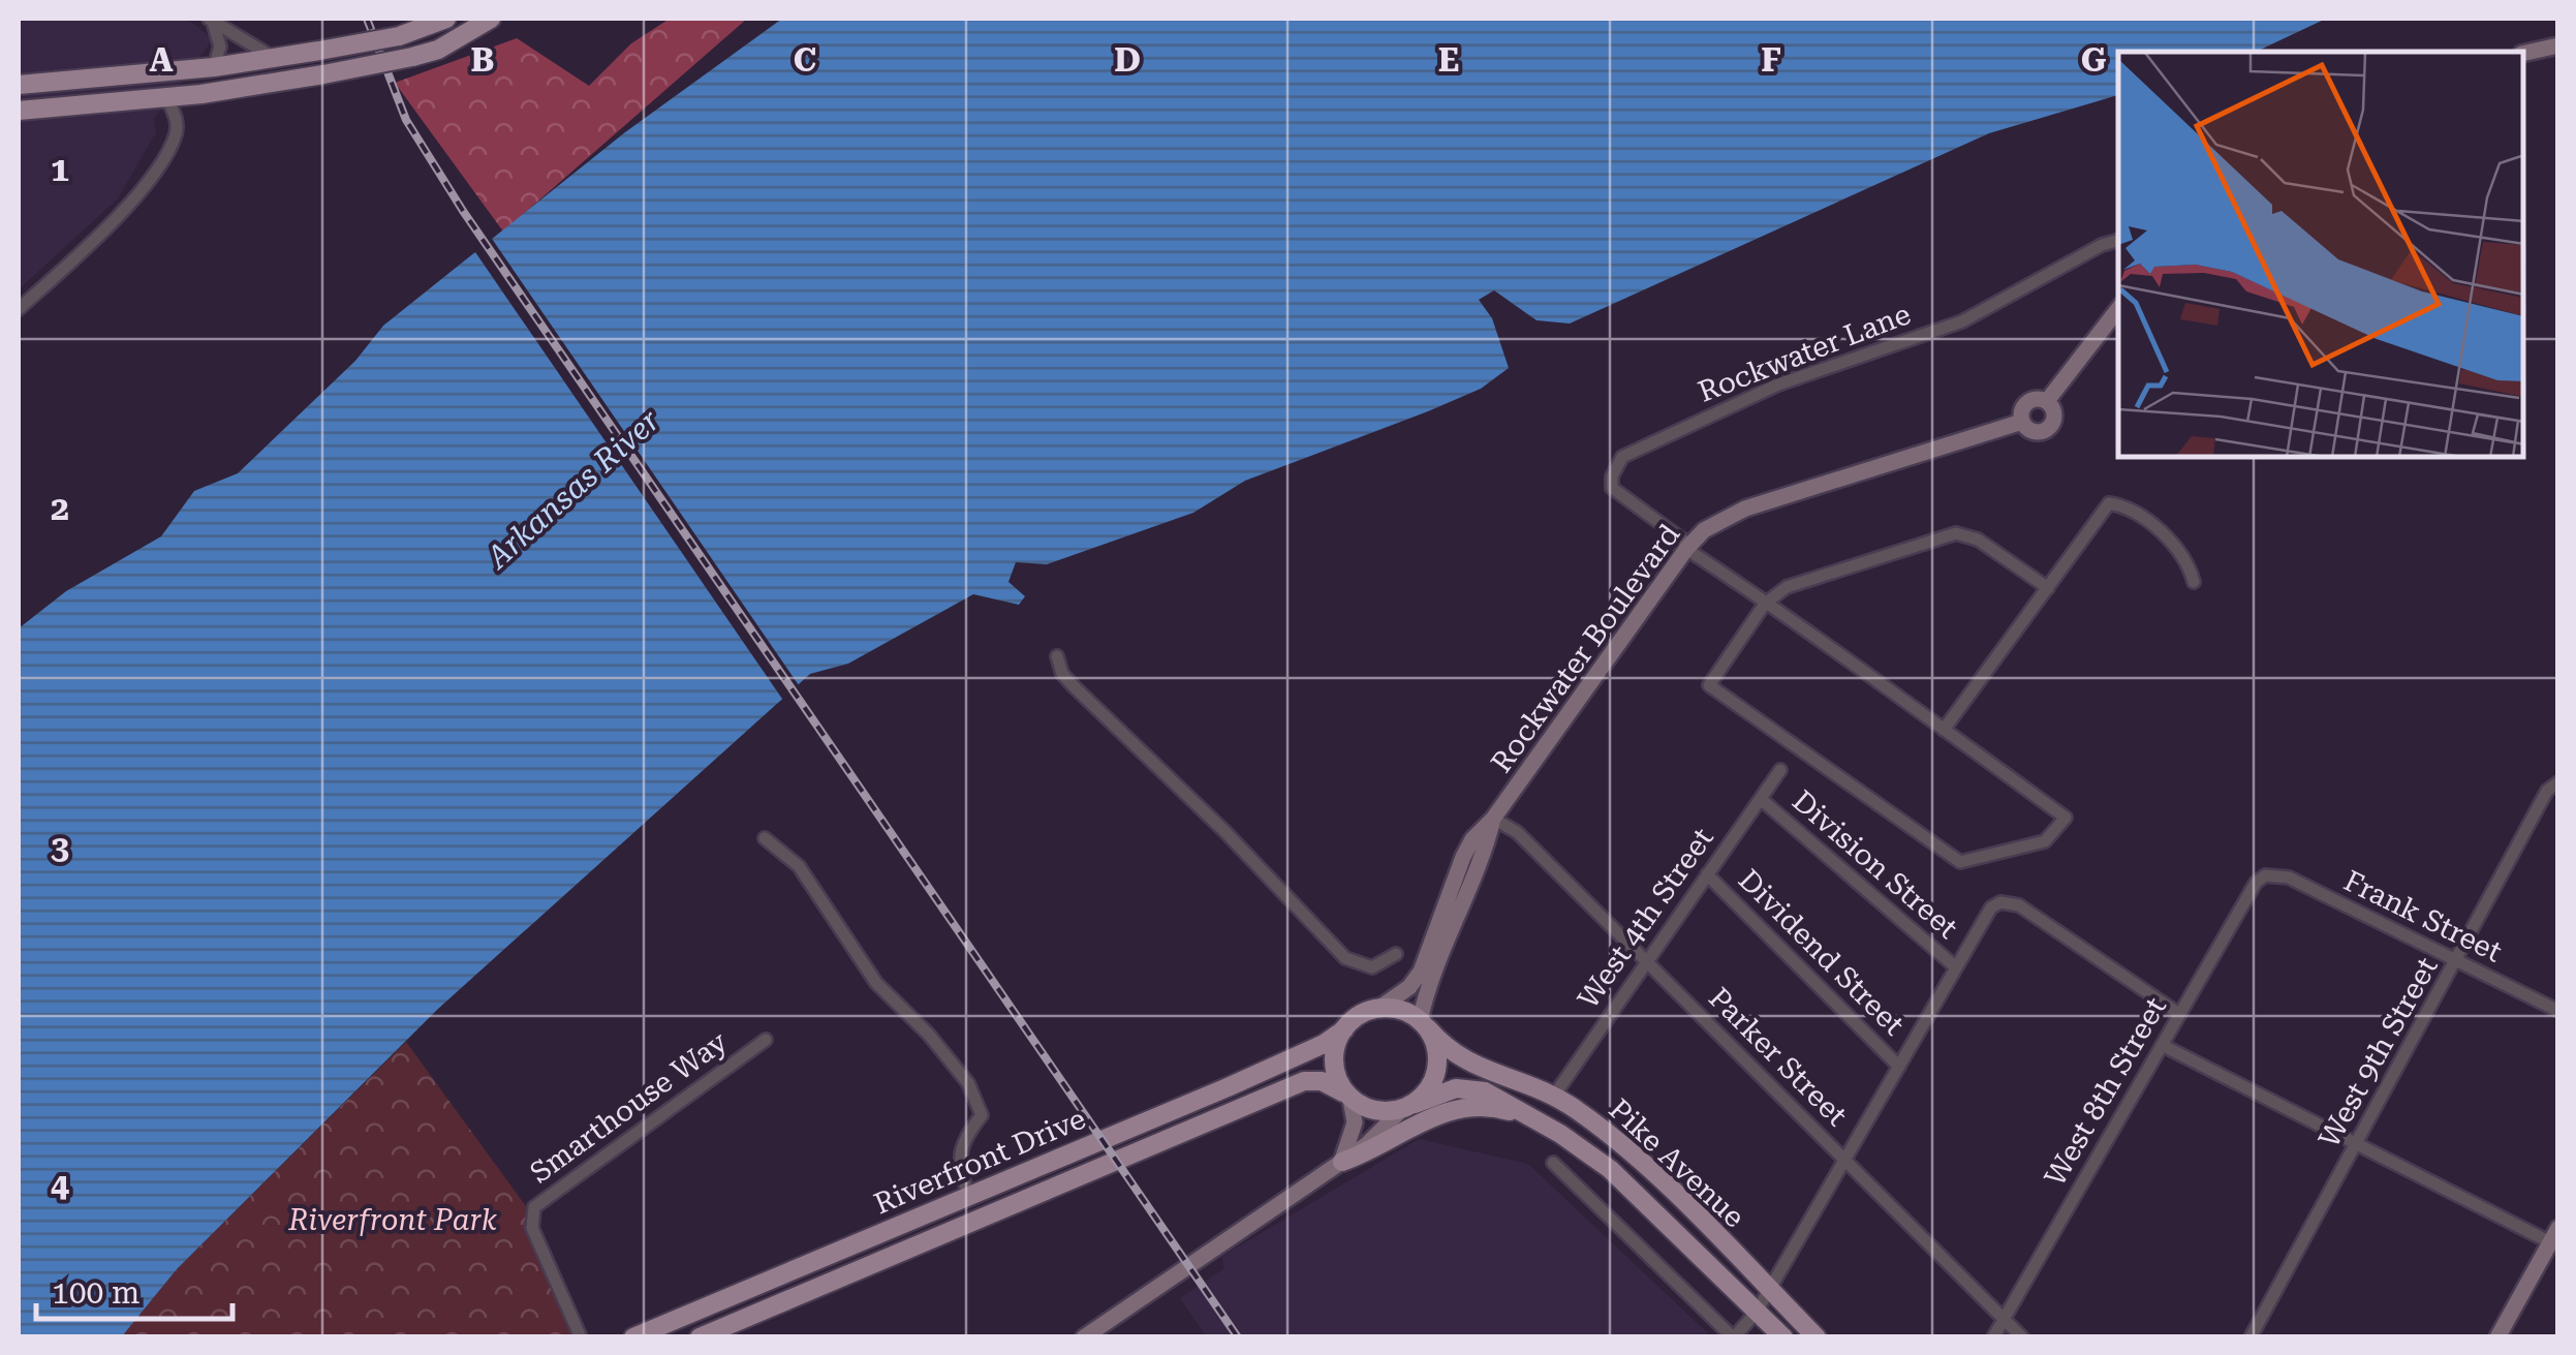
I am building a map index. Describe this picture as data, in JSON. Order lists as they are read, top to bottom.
{
  "streets": {
    "main road": ["Riverfront Drive", "Pike Avenue"],
    "street": [
      "Rockwater Lane",
      "Rockwater Boulevard",
      "Division Street",
      "Frank Street",
      "West 4th Street",
      "Dividend Street",
      "West 9th Street",
      "Parker Street",
      "West 8th Street",
      "Smarthouse Way"
    ]
  },
  "crossings": [
    ["Rockwater Lane", "Rockwater Boulevard"],
    ["Rockwater Boulevard", "Parker Street"],
    ["Rockwater Boulevard", "Riverfront Drive"],
    ["Rockwater Boulevard", "Pike Avenue"],
    ["Division Street", "West 4th Street"],
    ["Frank Street", "West 9th Street"],
    ["Frank Street", "West 8th Street"],
    ["West 4th Street", "Dividend Street"],
    ["West 4th Street", "Parker Street"],
    ["West 4th Street", "Pike Avenue"],
    ["Parker Street", "West 8th Street"],
    ["Riverfront Drive", "Pike Avenue"]
  ],
  "water": ["Arkansas River"],
  "parks": ["Riverfront Park"],
  "scale_bar": "100 m",
  "grid": {
    "columns": [
      "A",
      "B",
      "C",
      "D",
      "E",
      "F",
      "G"
    ],
    "rows": [
      "1",
      "2",
      "3",
      "4"
    ]
  }
}
